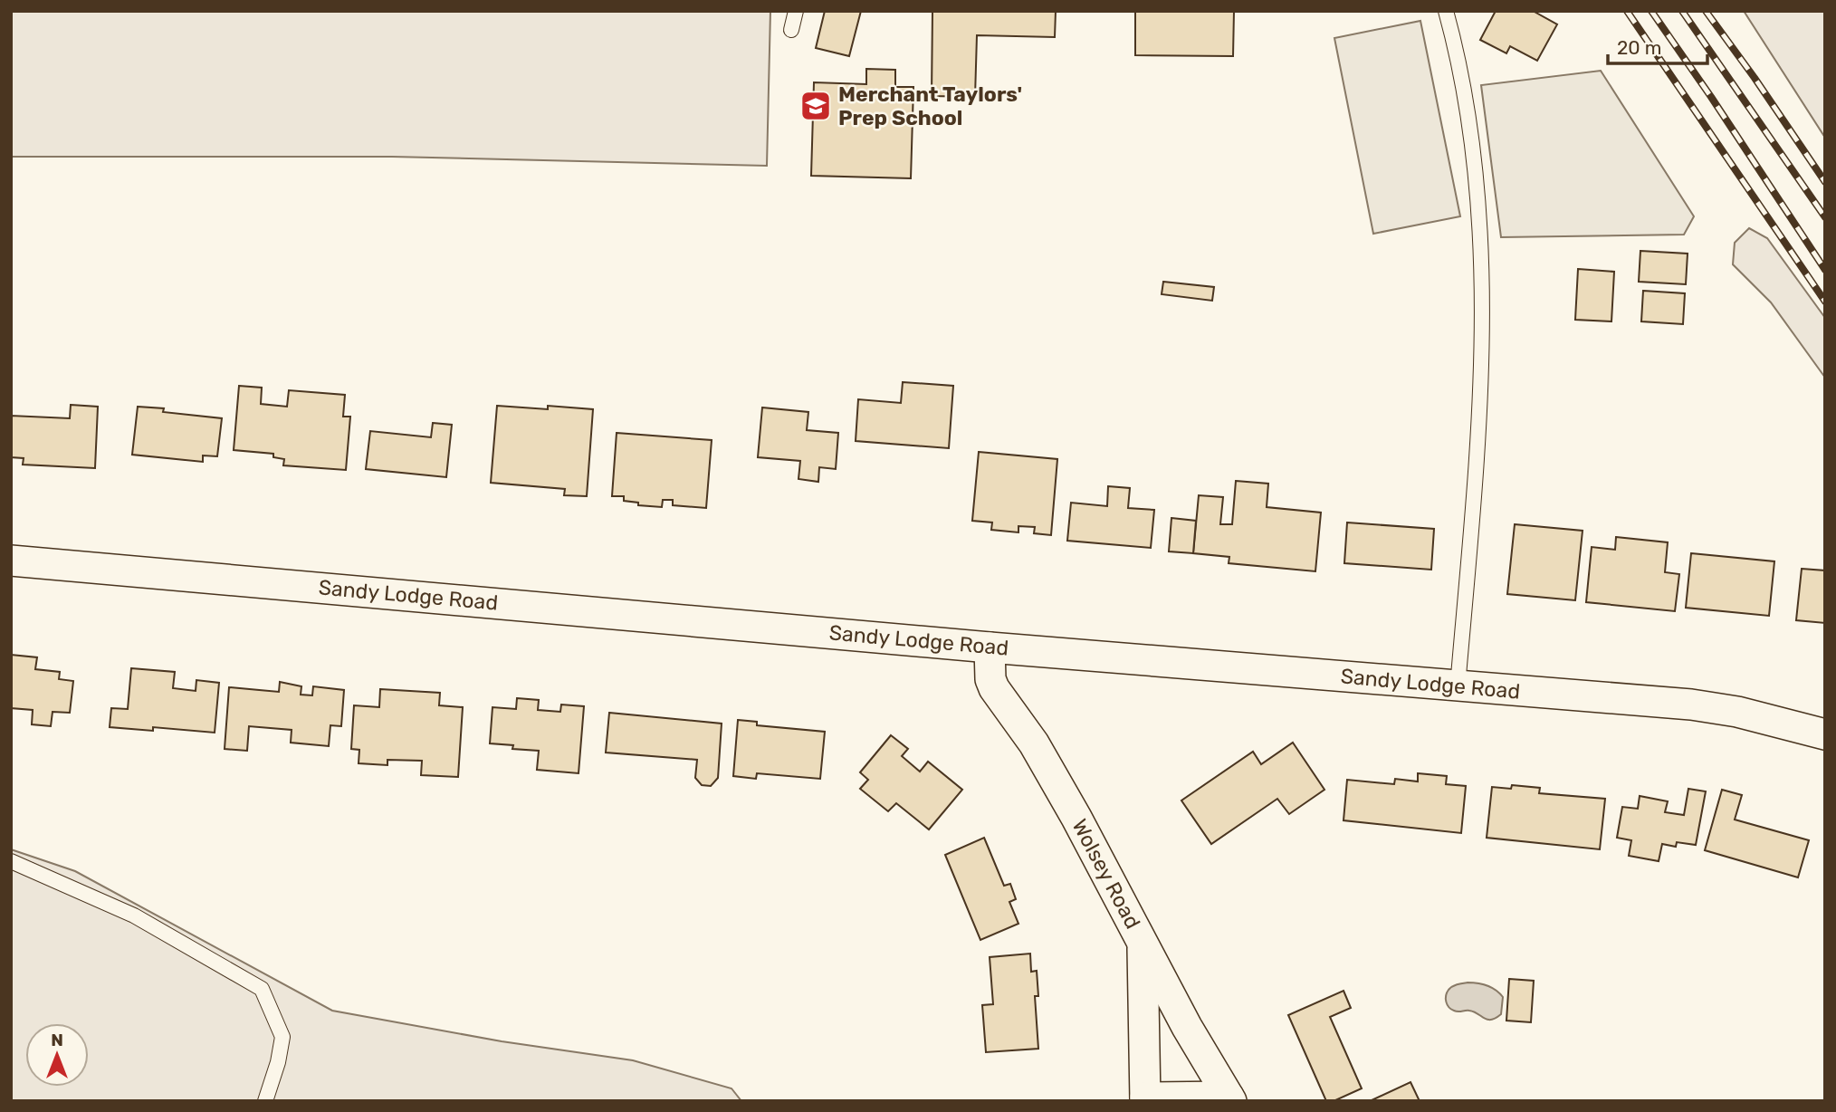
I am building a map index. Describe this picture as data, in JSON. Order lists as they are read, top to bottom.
{
  "streets": {
    "street": ["Sandy Lodge Road", "Wolsey Road"]
  },
  "crossings": [
    ["Sandy Lodge Road", "Wolsey Road"]
  ],
  "places": {
    "school or university": ["Merchant Taylors' Prep School"]
  },
  "scale_bar": "20 m",
  "north": "top"
}
